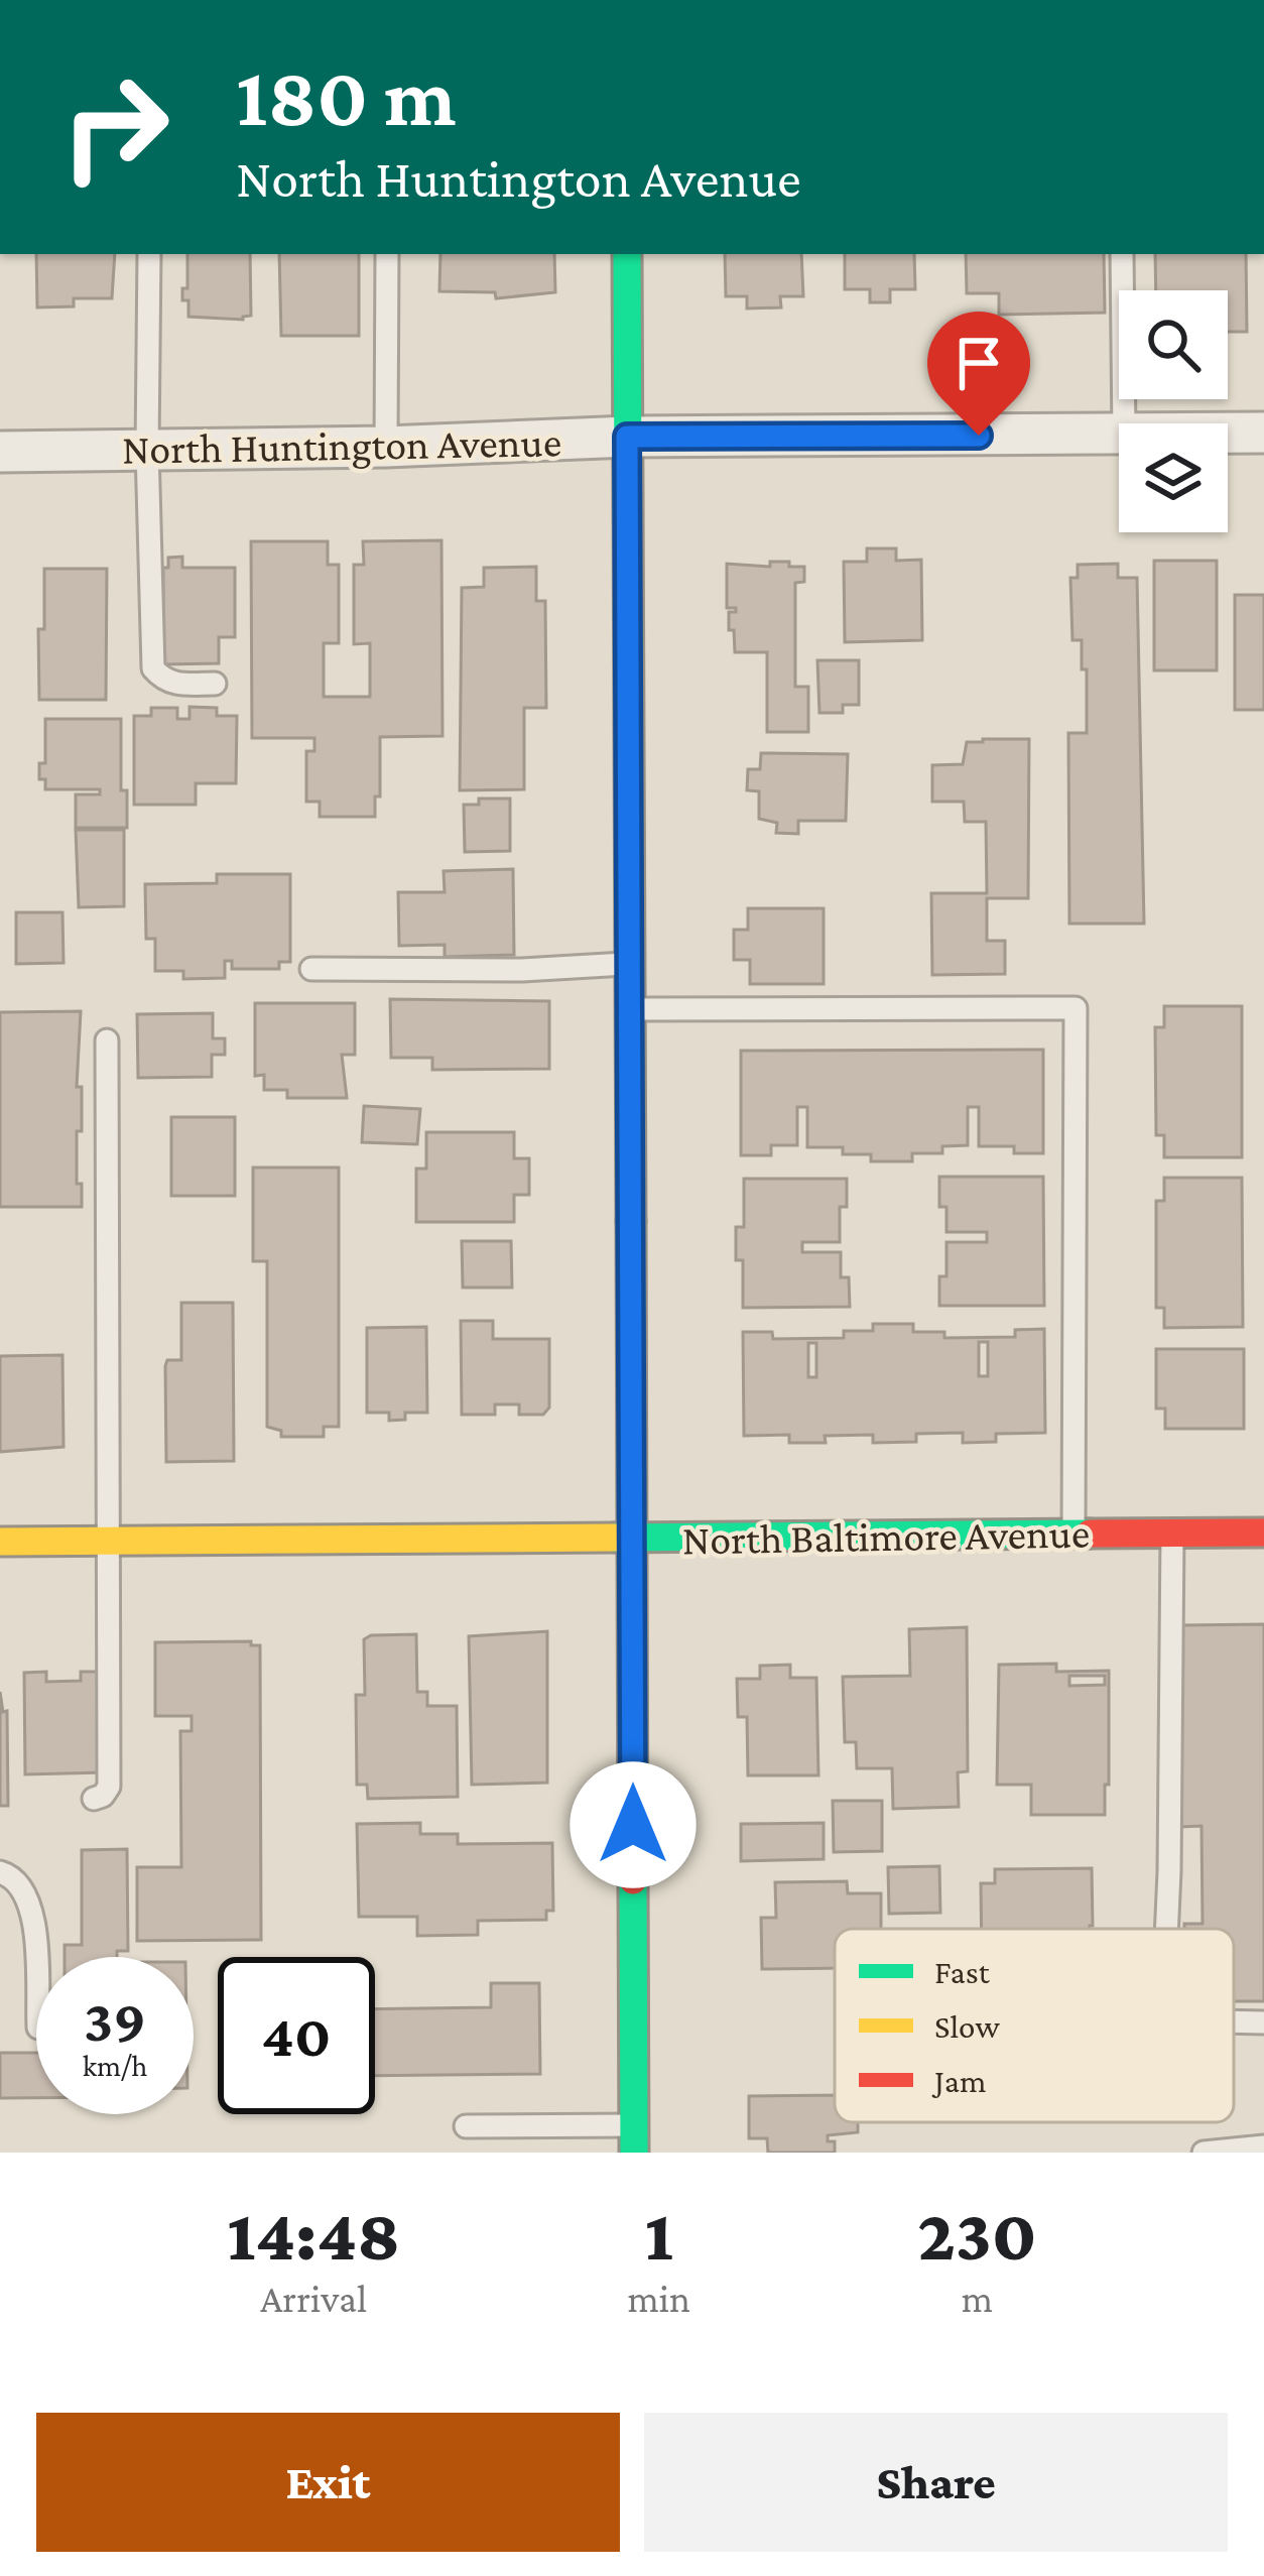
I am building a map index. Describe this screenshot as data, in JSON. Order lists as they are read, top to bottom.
{
  "streets": {
    "street": ["North Huntington Avenue", "North Baltimore Avenue"]
  },
  "legend": ["Fast", "Slow", "Jam"],
  "page": {
    "turn": ["180 m", "North Huntington Avenue"],
    "speed": "39 km/h",
    "limit": "40",
    "eta": [
      "14:48",
      "Arrival",
      "1",
      "min",
      "230",
      "m"
    ],
    "buttons": ["Exit", "Share"]
  }
}
